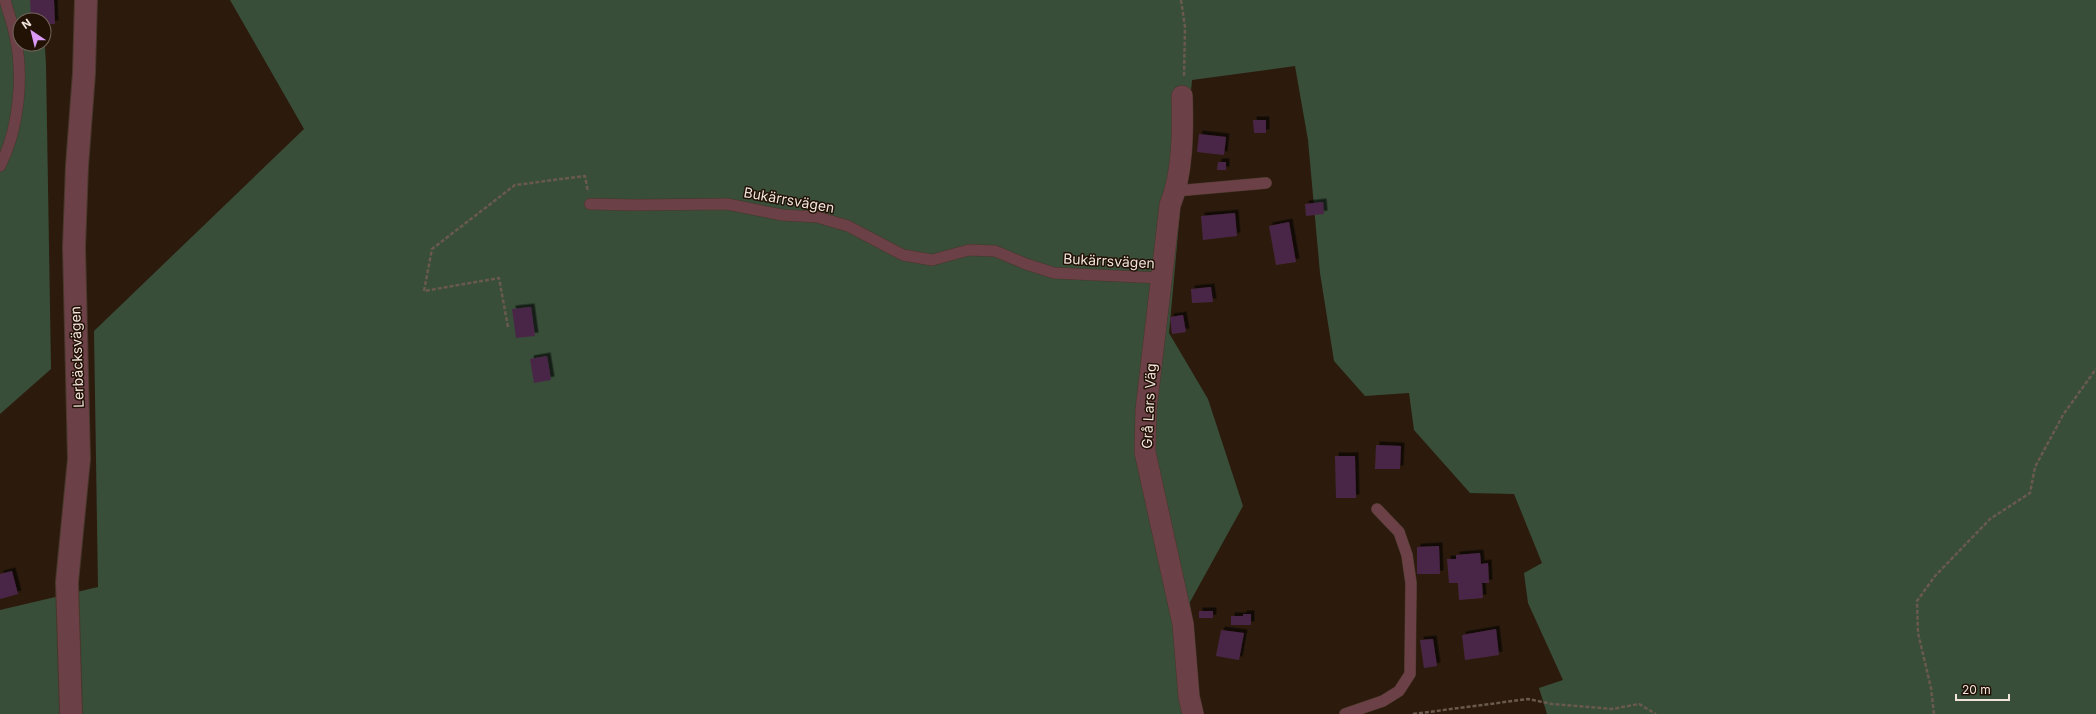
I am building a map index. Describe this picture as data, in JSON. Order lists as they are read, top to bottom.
{
  "streets": {
    "street": ["Lerbäcksvägen", "Grå Lars Väg"],
    "lane": ["Bukärrsvägen"]
  },
  "crossings": [
    ["Bukärrsvägen", "Grå Lars Väg"]
  ],
  "scale_bar": "20 m",
  "north": "top left"
}
